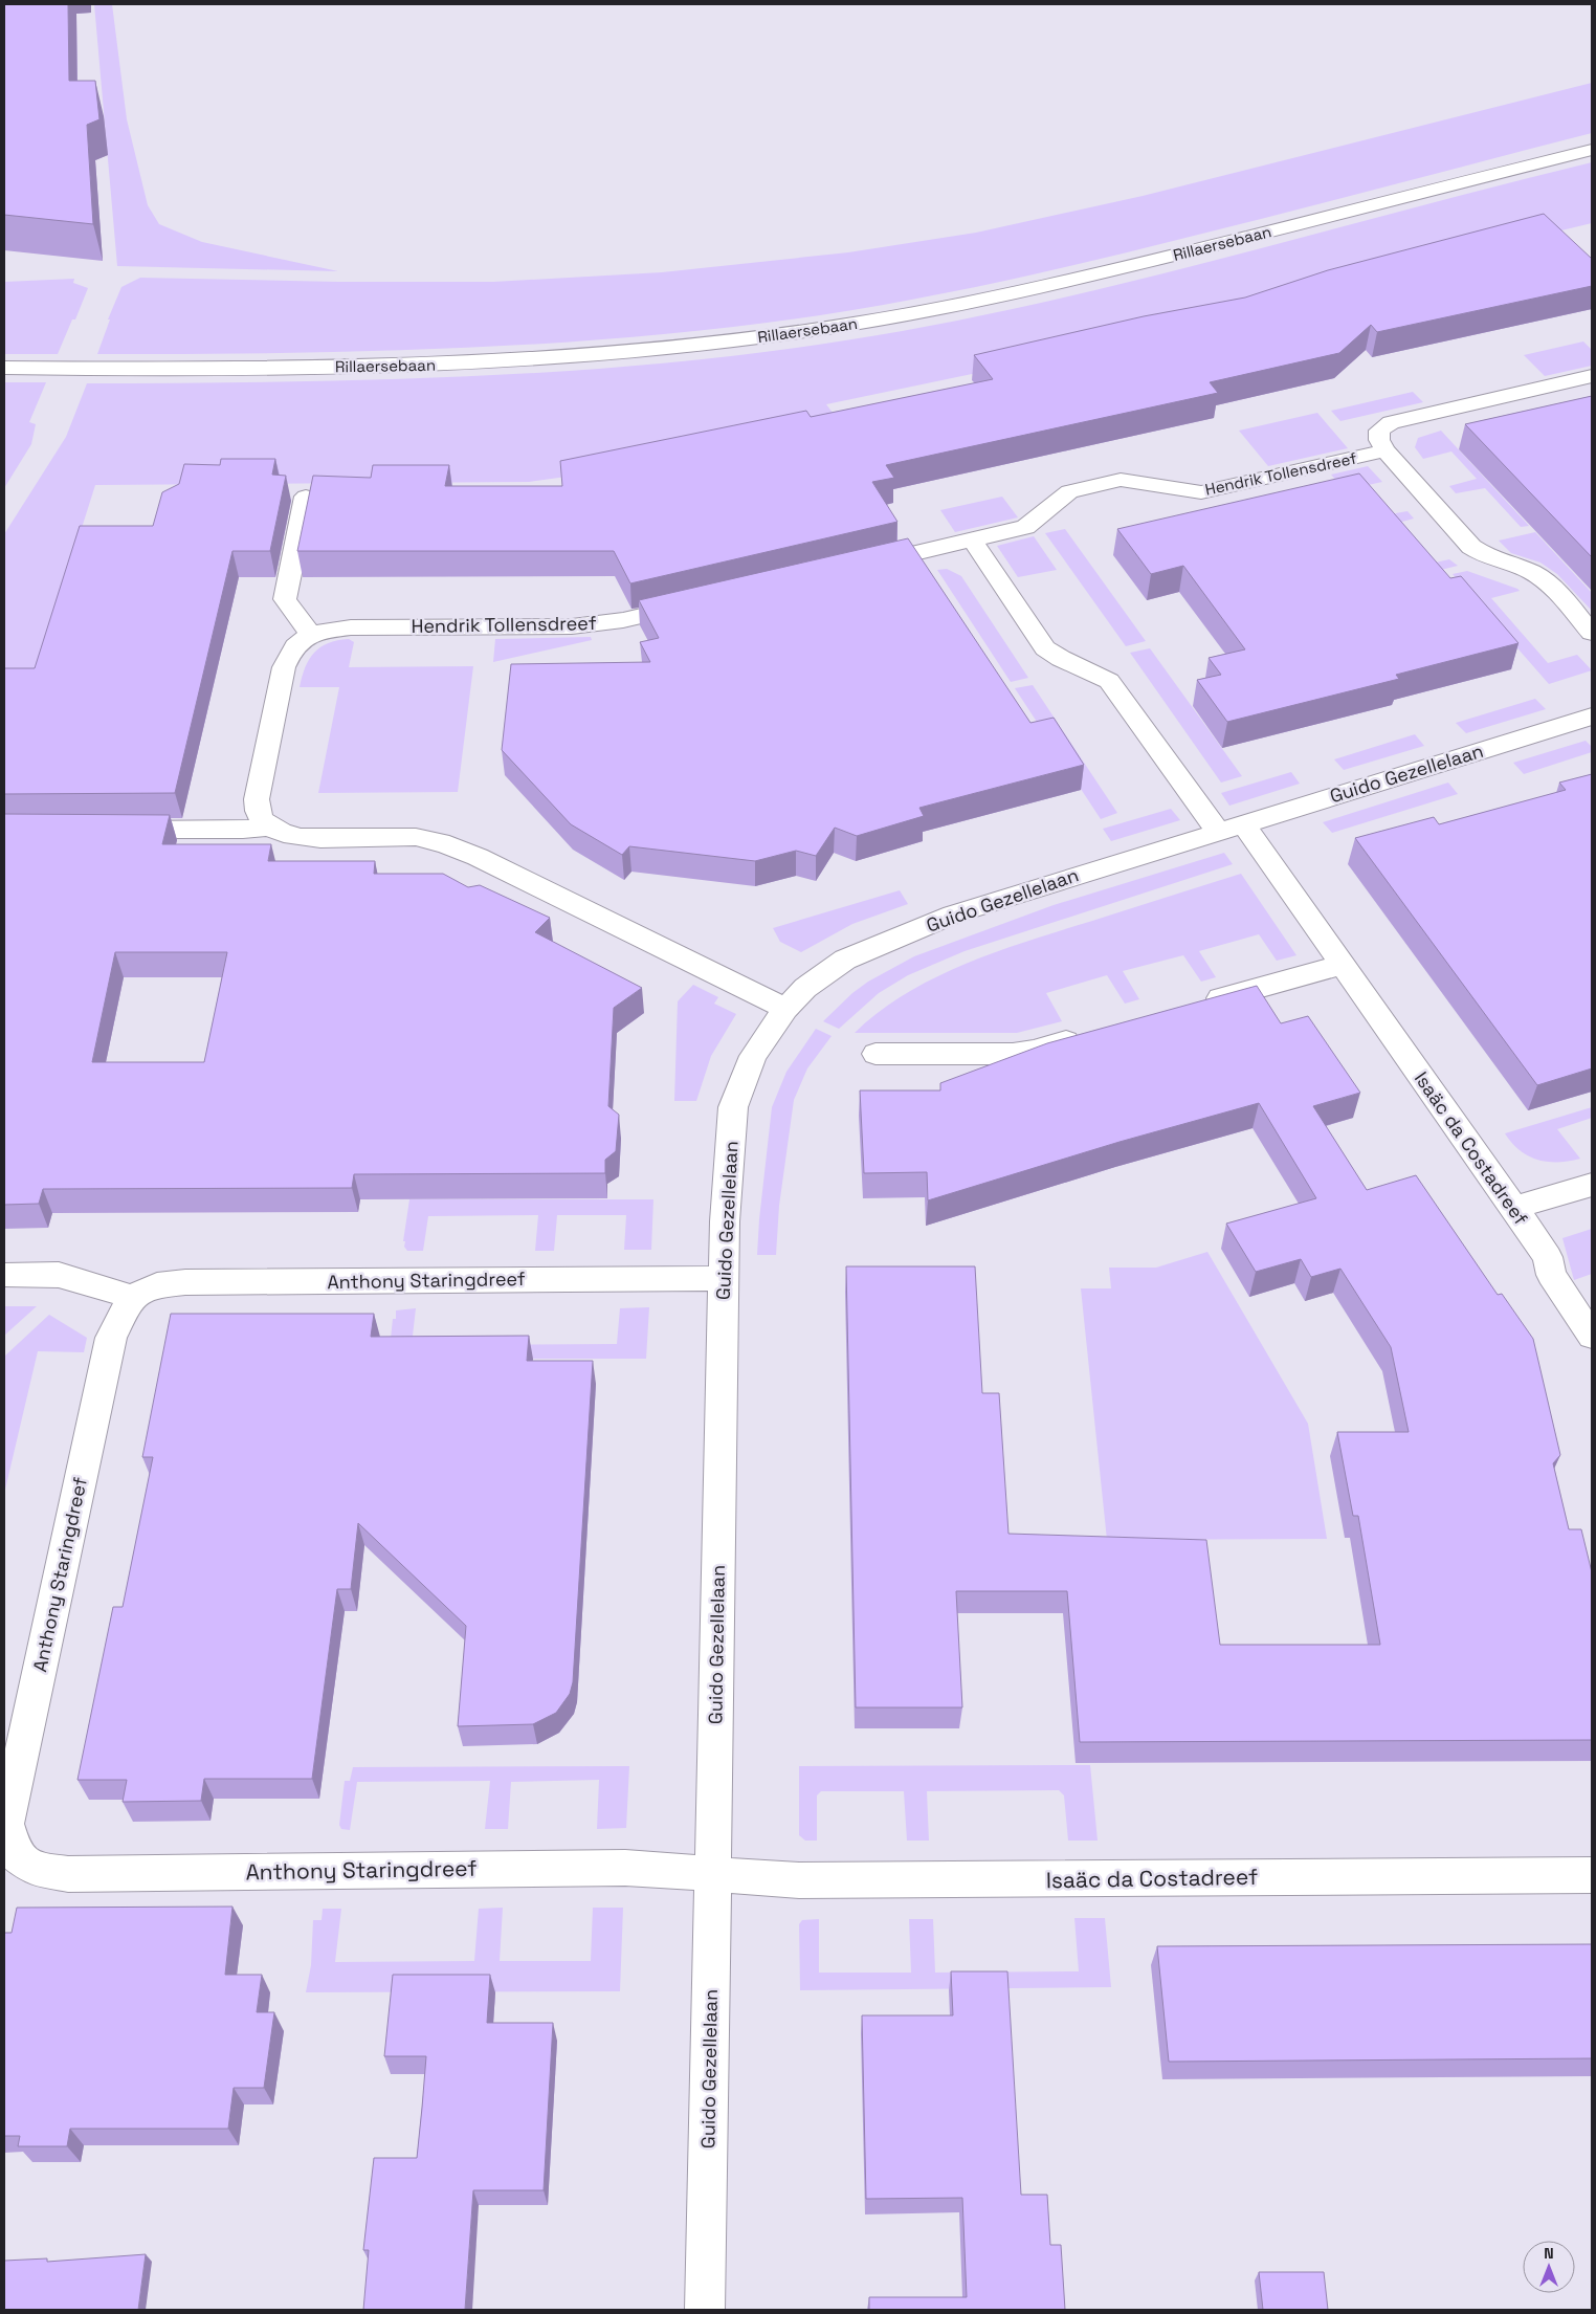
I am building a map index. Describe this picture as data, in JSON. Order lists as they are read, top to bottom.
{
  "streets": {
    "street": [
      "Rillaersebaan",
      "Hendrik Tollensdreef",
      "Guido Gezellelaan",
      "Isaäc da Costadreef",
      "Anthony Staringdreef"
    ]
  },
  "crossings": [
    ["Guido Gezellelaan", "Isaäc da Costadreef"],
    ["Guido Gezellelaan", "Anthony Staringdreef"],
    ["Isaäc da Costadreef", "Anthony Staringdreef"]
  ],
  "north": "top"
}
